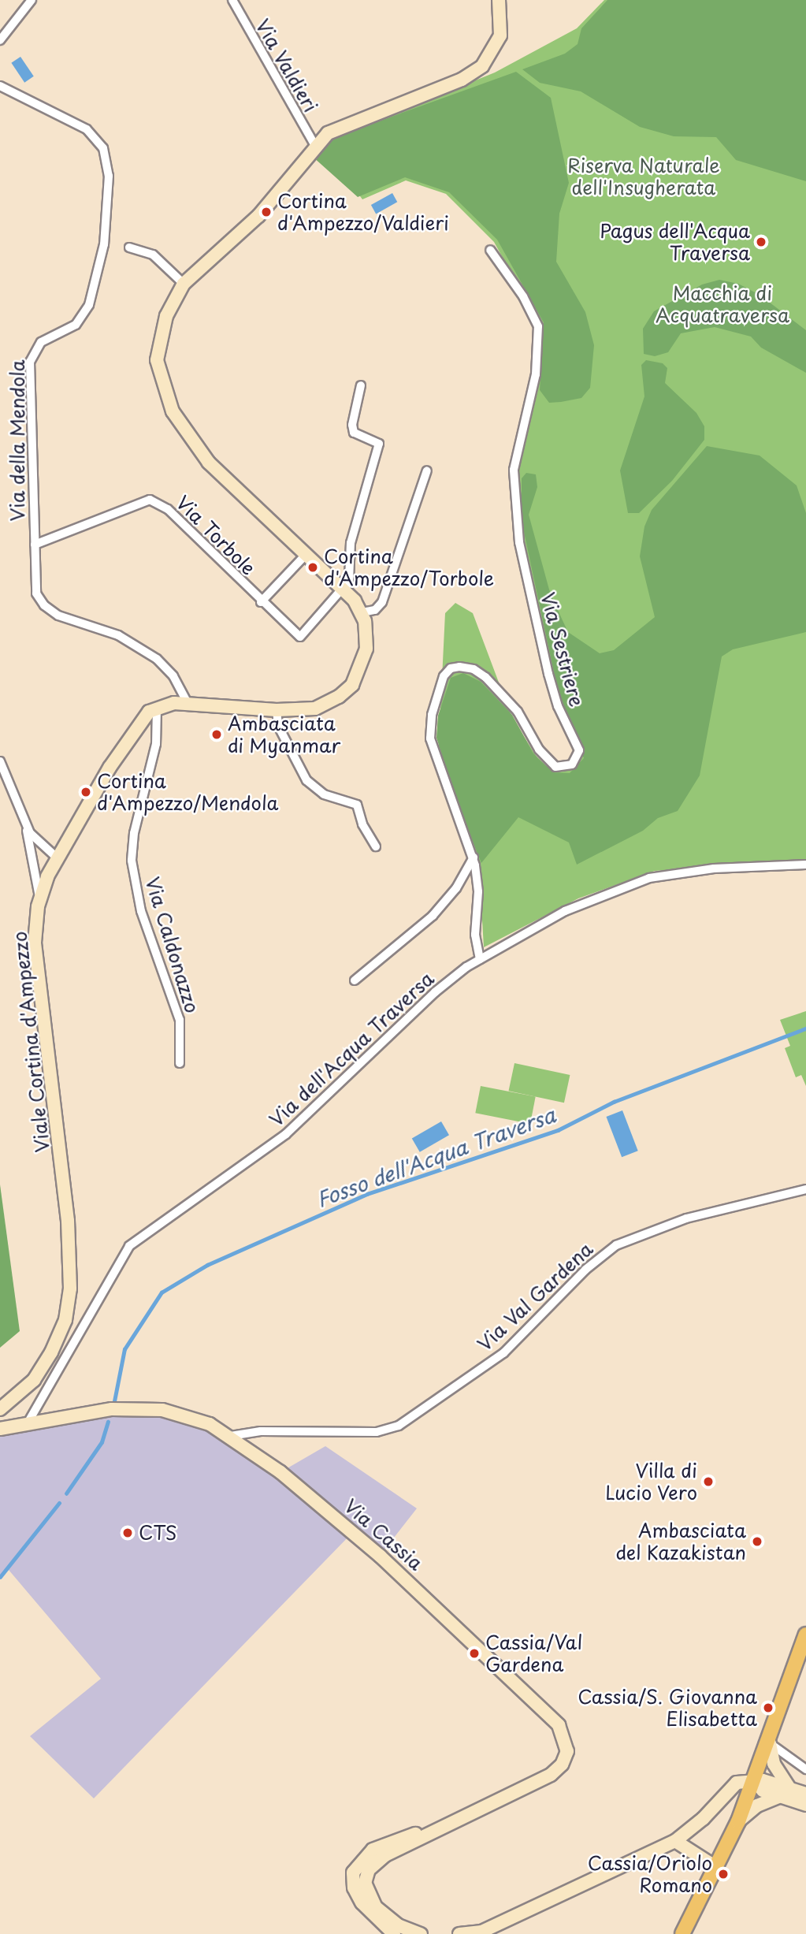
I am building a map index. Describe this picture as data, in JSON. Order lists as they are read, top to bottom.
{
  "streets": {
    "street": [
      "Via Valdieri",
      "Via della Mendola",
      "Via Torbole",
      "Via Sestriere",
      "Via Caldonazzo",
      "Viale Cortina d'Ampezzo",
      "Via dell'Acqua Traversa",
      "Via Val Gardena",
      "Via Cassia"
    ]
  },
  "crossings": [
    ["Via della Mendola", "Via Torbole"],
    ["Via Sestriere", "Via dell'Acqua Traversa"],
    ["Via Caldonazzo", "Viale Cortina d'Ampezzo"],
    ["Viale Cortina d'Ampezzo", "Via Cassia"],
    ["Via dell'Acqua Traversa", "Via Cassia"],
    ["Via Val Gardena", "Via Cassia"]
  ],
  "water": ["Fosso dell'Acqua Traversa"],
  "parks": ["Riserva Naturale dell'Insugherata", "Macchia di Acquatraversa"],
  "places": [
    "Cortina d'Ampezzo/Valdieri",
    "Pagus dell'Acqua Traversa",
    "Cortina d'Ampezzo/Torbole",
    "Ambasciata di Myanmar",
    "Cortina d'Ampezzo/Mendola",
    "Villa di Lucio Vero",
    "CTS",
    "Ambasciata del Kazakistan",
    "Cassia/Val Gardena",
    "Cassia/S. Giovanna Elisabetta",
    "Cassia/Oriolo Romano"
  ]
}
